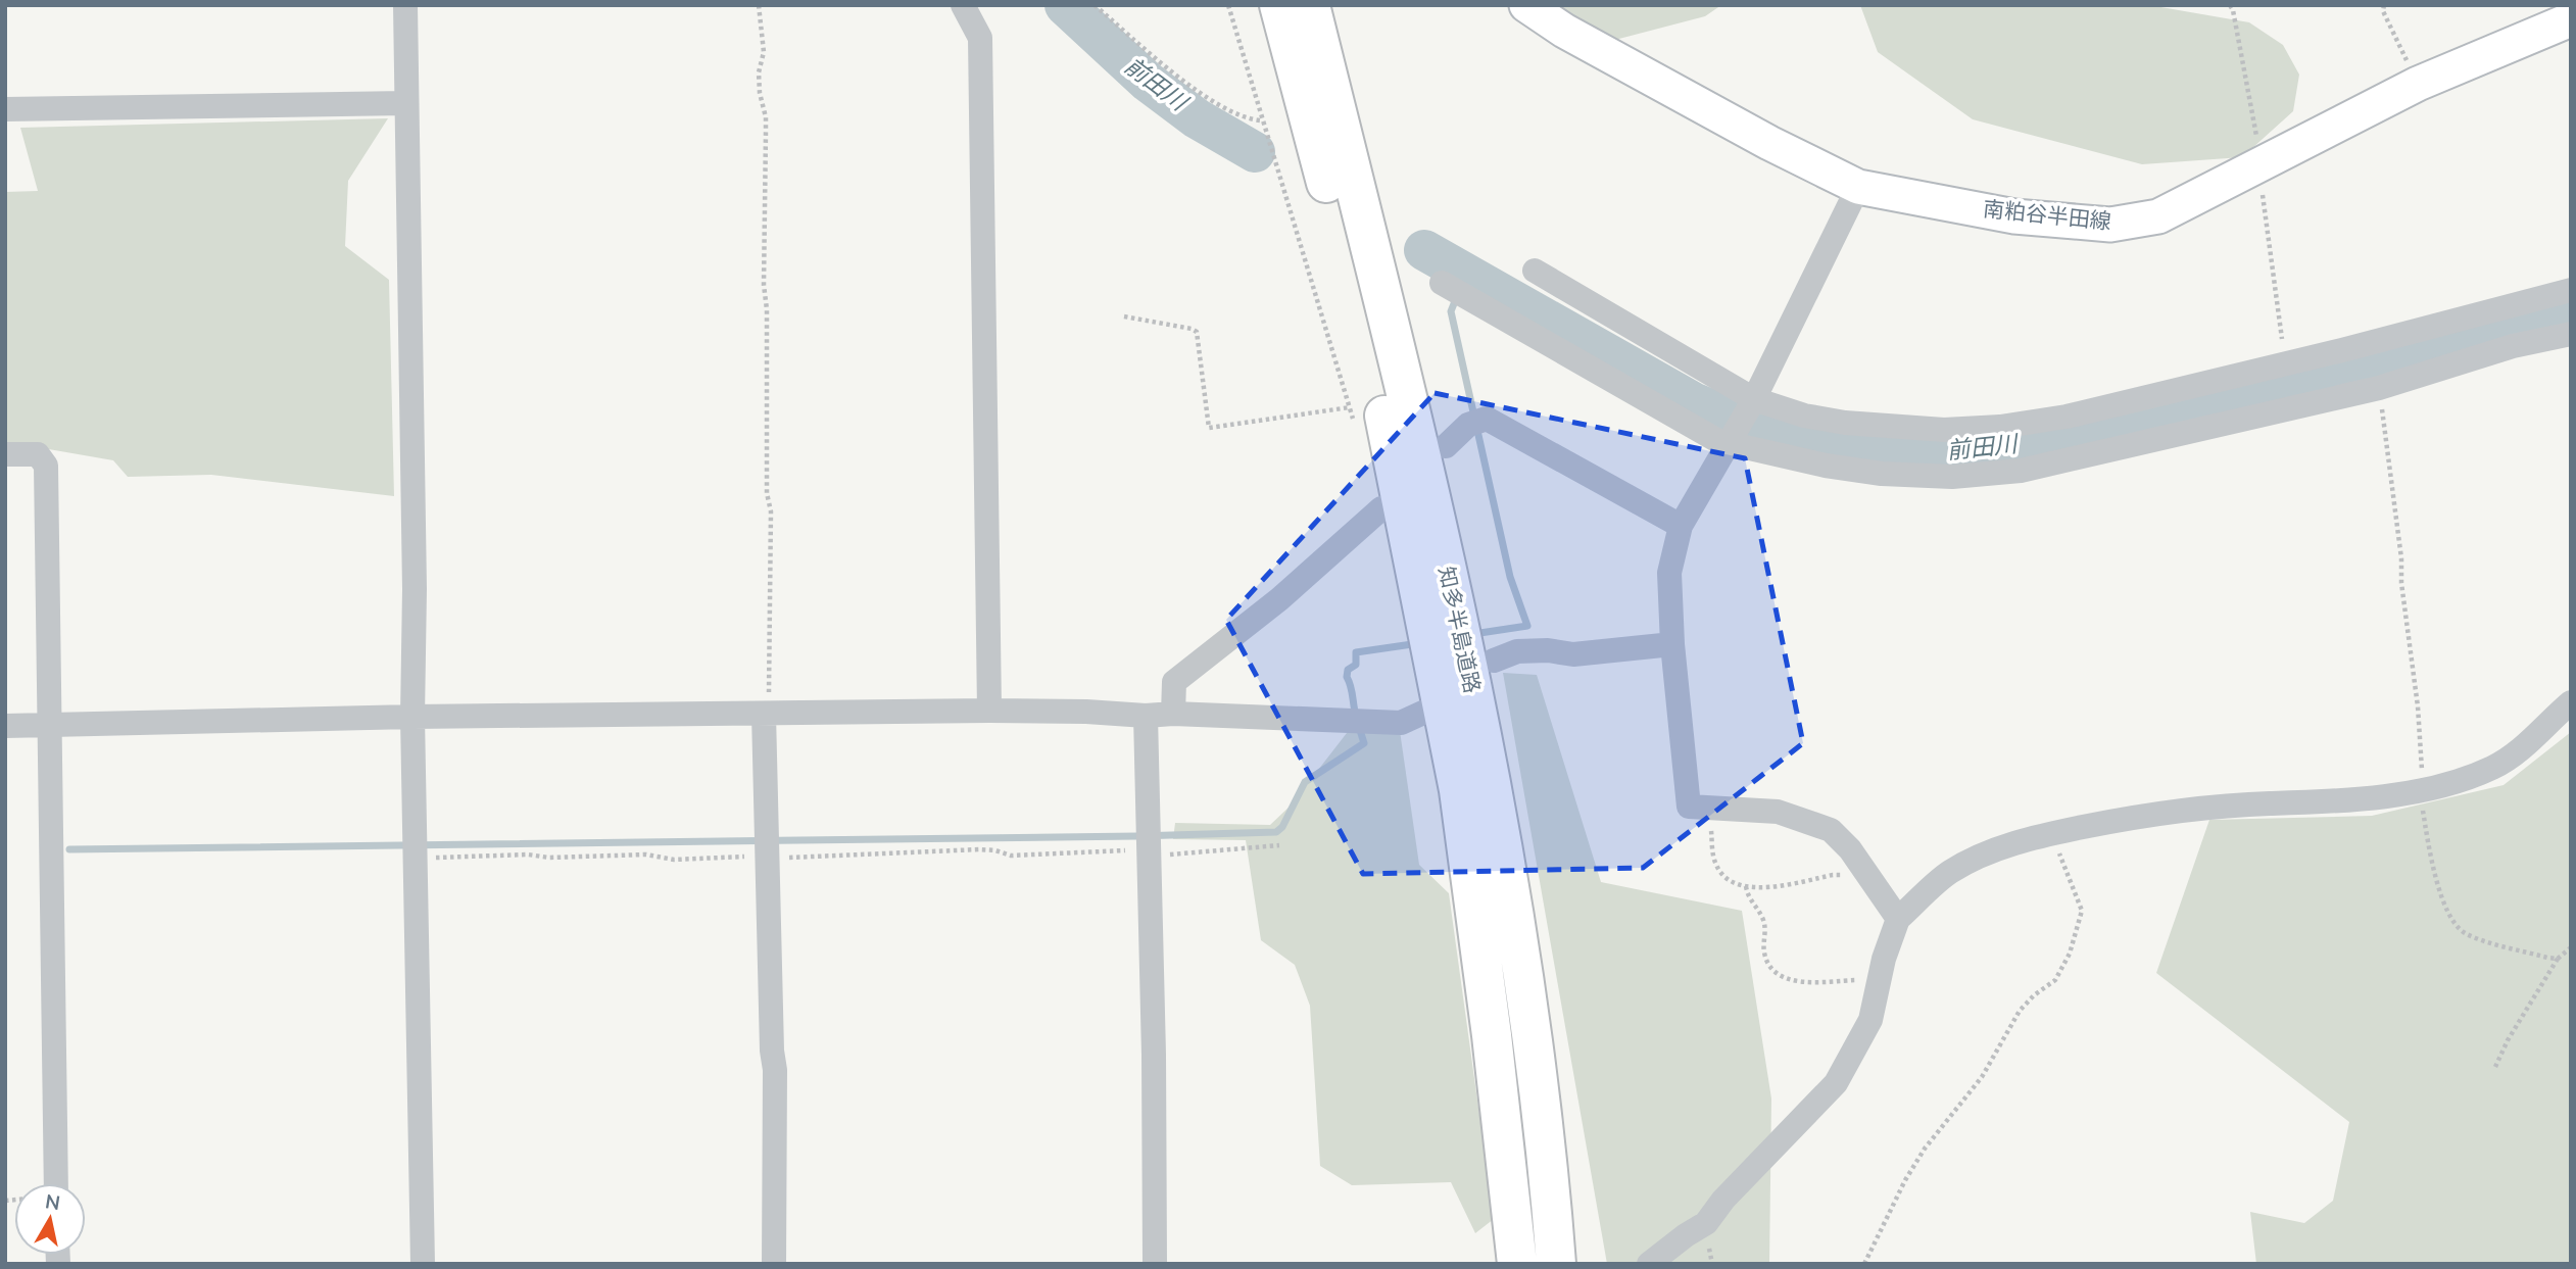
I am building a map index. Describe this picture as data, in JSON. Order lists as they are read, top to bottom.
{
  "streets": {
    "highway": ["知多半島道路"],
    "main road": ["南粕谷半田線"]
  },
  "water": ["前田川"],
  "north": "top"
}
